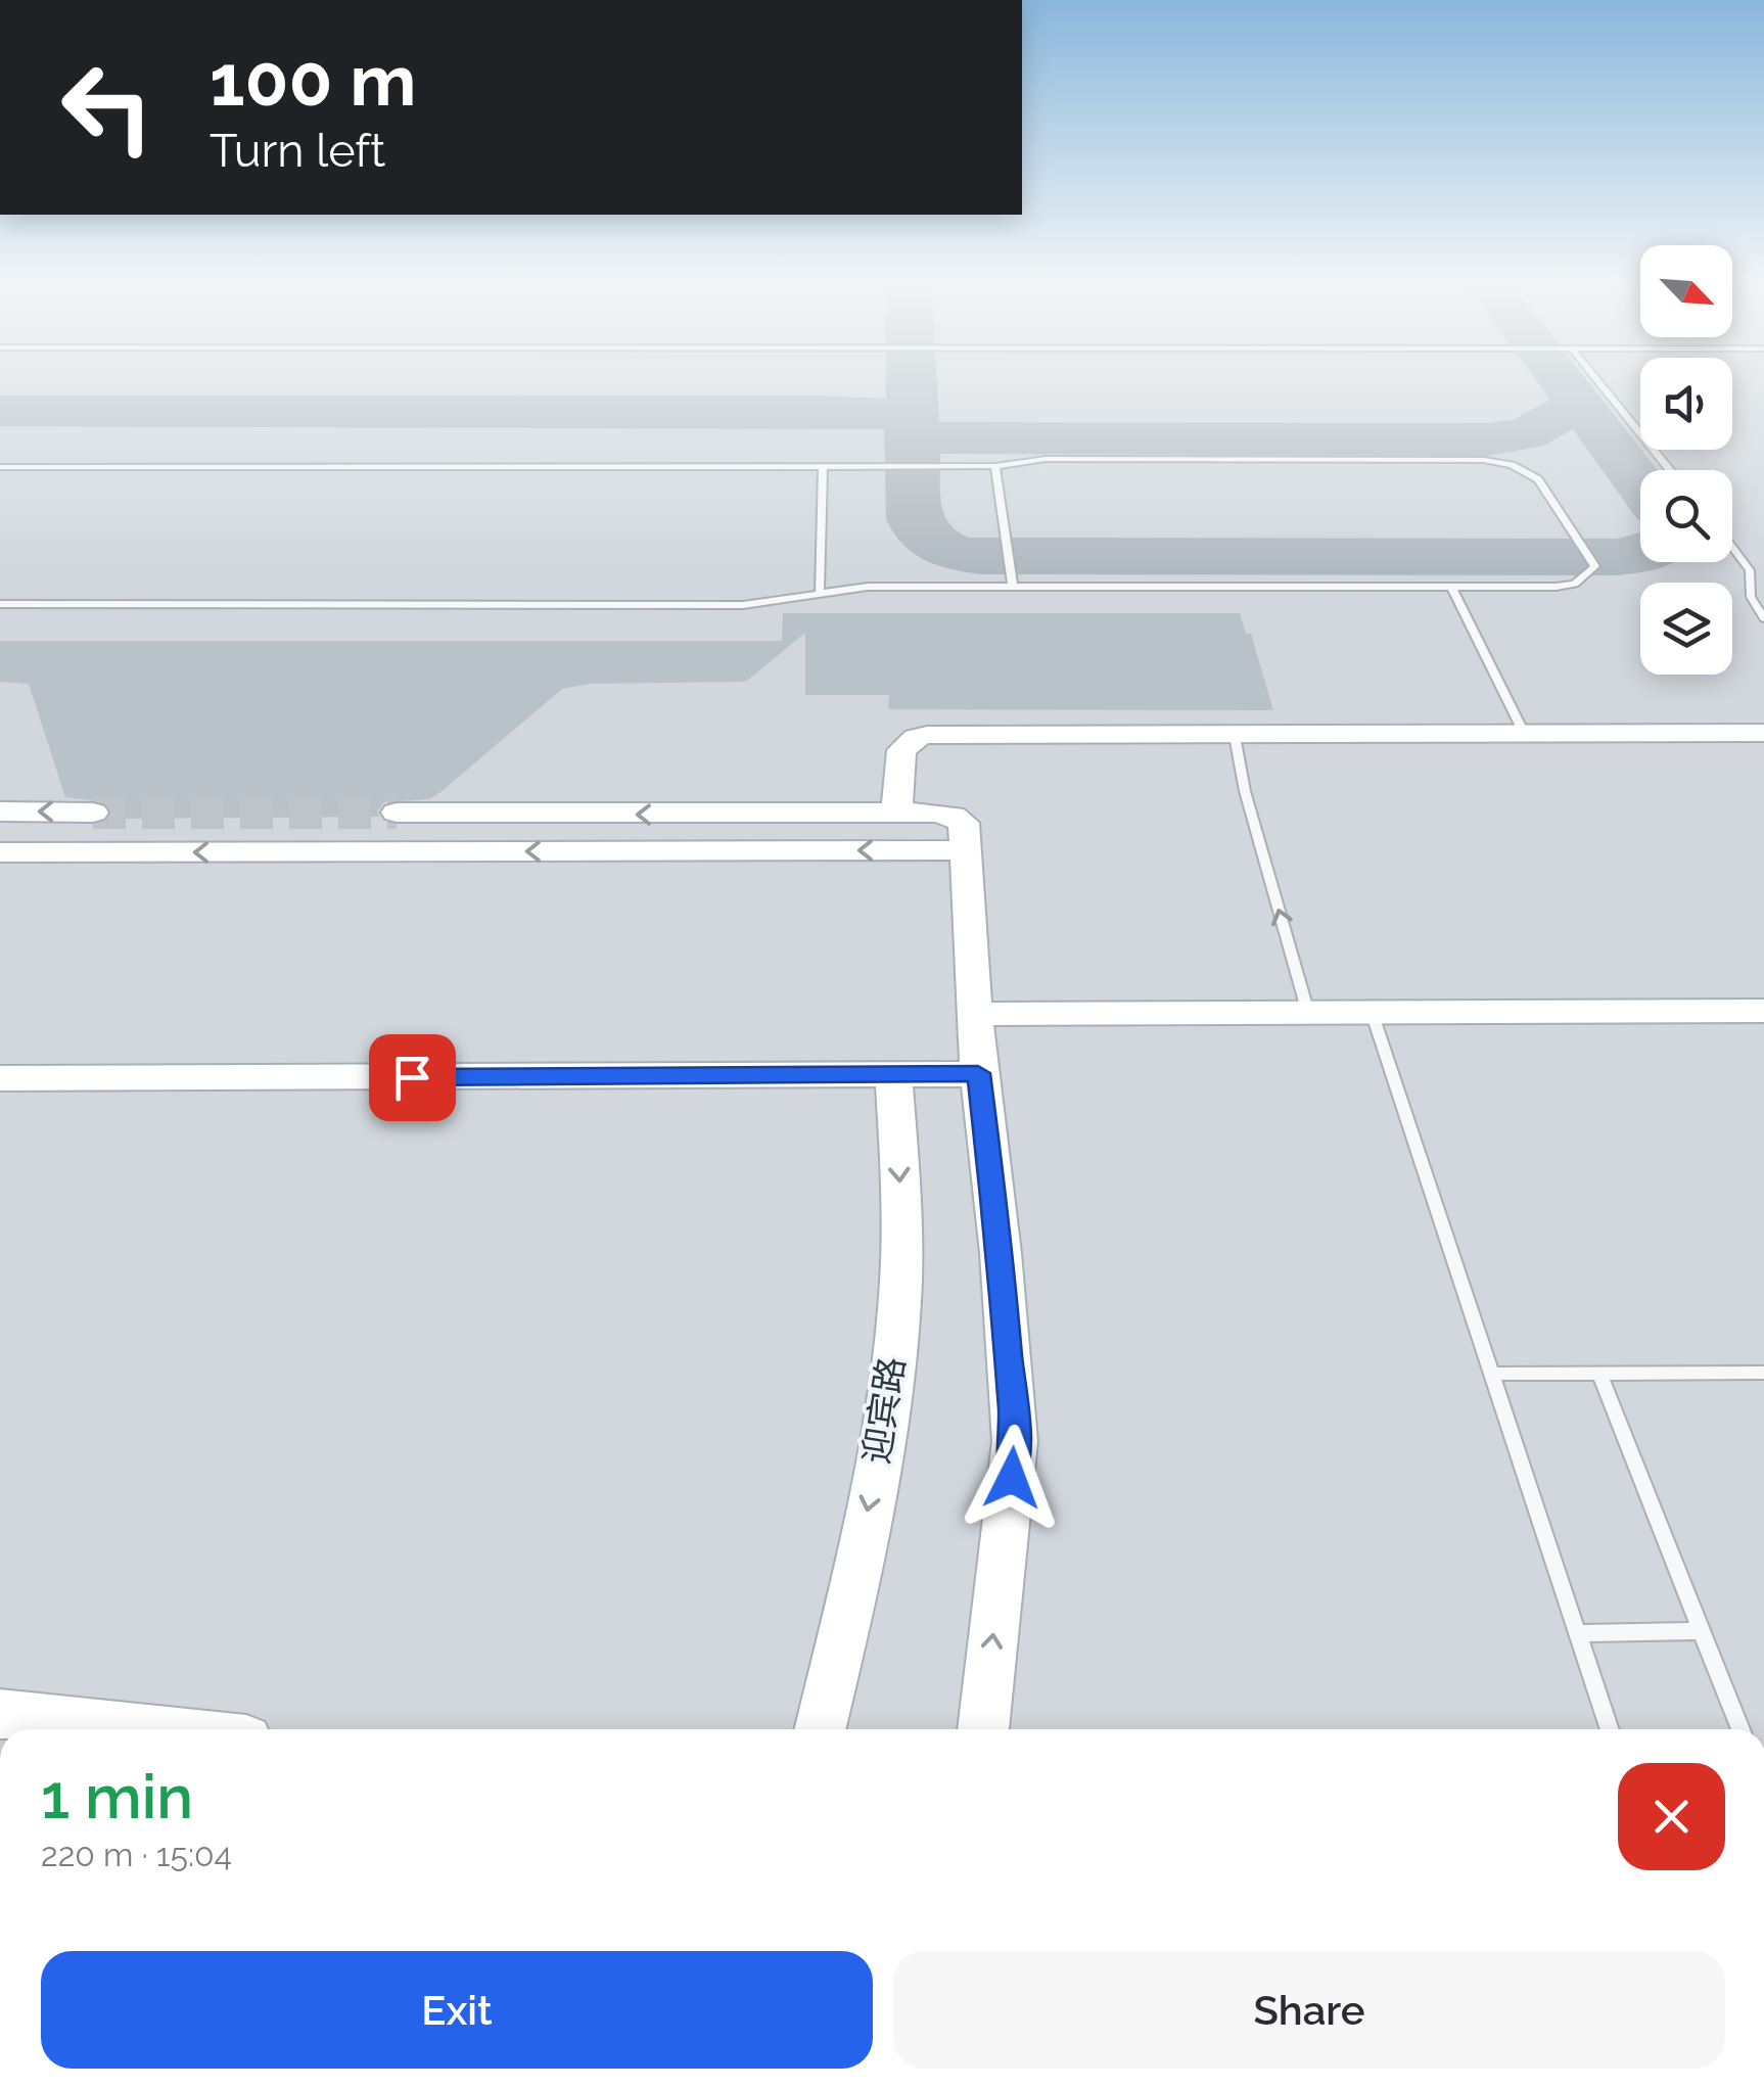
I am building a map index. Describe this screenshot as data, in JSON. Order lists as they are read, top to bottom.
{
  "streets": {
    "street": ["迎宾路"]
  },
  "north": "bottom right",
  "page": {
    "turn": ["100 m", "Turn left"],
    "heading": ["1 min", "220 m · 15:04"],
    "buttons": ["Exit", "Share"]
  }
}
